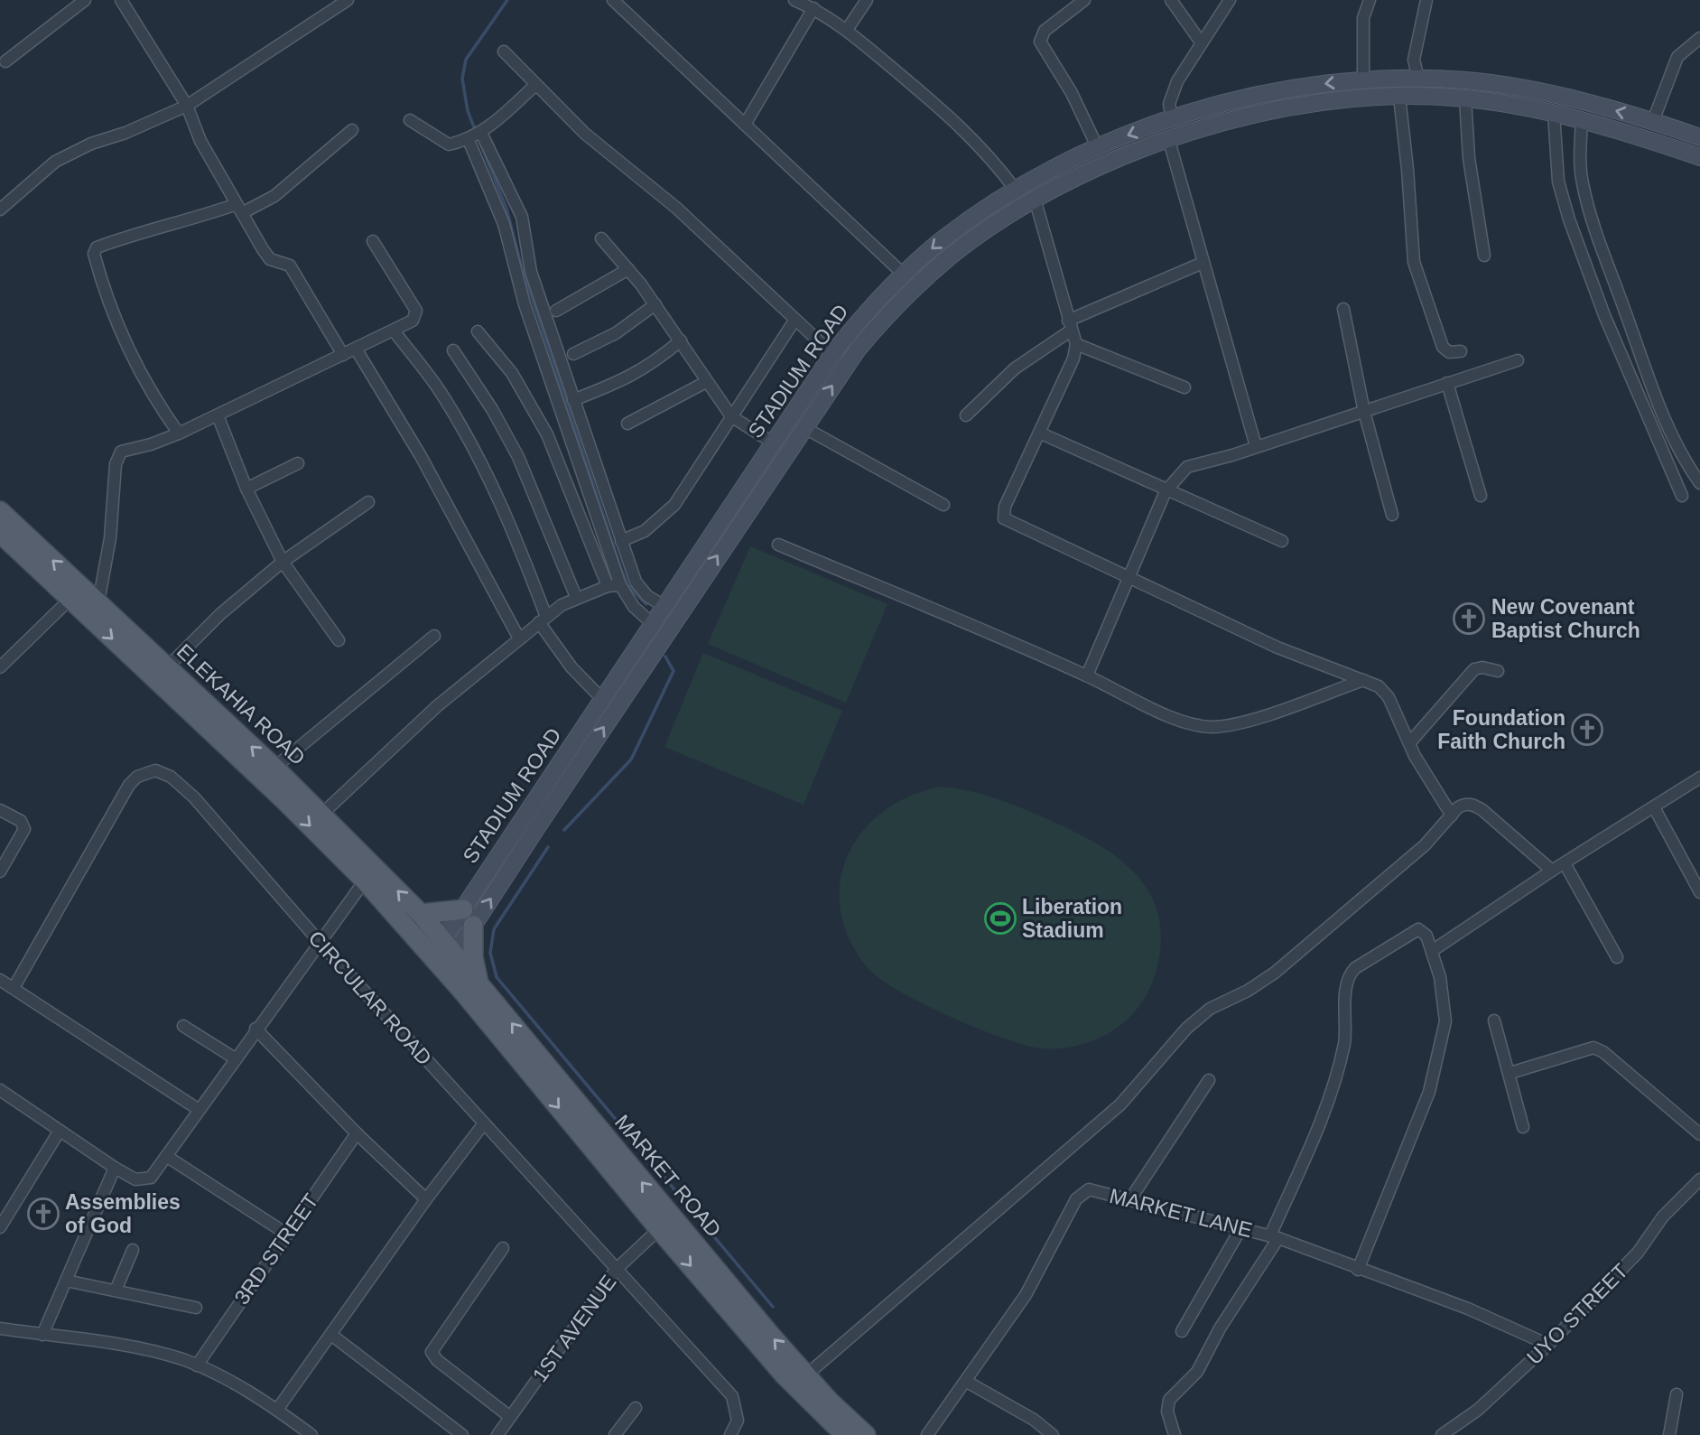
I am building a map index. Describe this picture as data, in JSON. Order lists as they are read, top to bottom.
{
  "streets": {
    "main road": ["STADIUM ROAD", "ELEKAHIA ROAD", "MARKET ROAD"],
    "street": [
      "CIRCULAR ROAD",
      "MARKET LANE",
      "3RD STREET",
      "UYO STREET",
      "1ST AVENUE"
    ]
  },
  "crossings": [
    ["STADIUM ROAD", "ELEKAHIA ROAD"],
    ["STADIUM ROAD", "MARKET ROAD"],
    ["ELEKAHIA ROAD", "MARKET ROAD"],
    ["CIRCULAR ROAD", "1ST AVENUE"],
    ["MARKET ROAD", "1ST AVENUE"],
    ["MARKET LANE", "UYO STREET"]
  ],
  "places": {
    "church": ["New Covenant Baptist Church", "Foundation Faith Church", "Assemblies of God"],
    "sports": ["Liberation Stadium"]
  }
}
